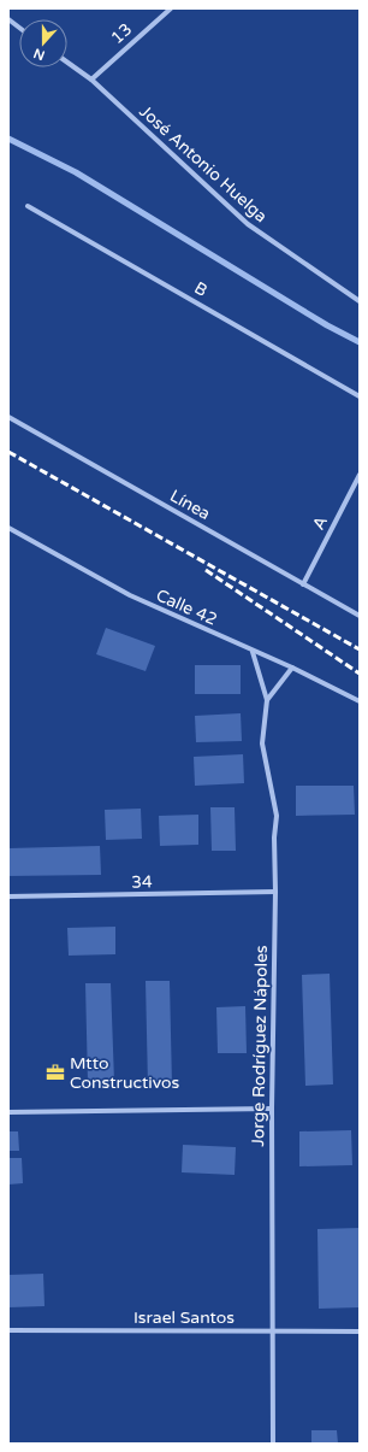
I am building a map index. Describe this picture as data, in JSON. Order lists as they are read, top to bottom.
{
  "streets": {
    "street": [
      "13",
      "José Antonio Huelga",
      "B",
      "Línea",
      "A",
      "Calle 42",
      "34",
      "Jorge Rodríguez Nápoles",
      "Israel Santos"
    ]
  },
  "crossings": [
    ["13", "José Antonio Huelga"],
    ["Línea", "A"],
    ["Calle 42", "Jorge Rodríguez Nápoles"],
    ["34", "Jorge Rodríguez Nápoles"],
    ["Jorge Rodríguez Nápoles", "Israel Santos"]
  ],
  "places": {
    "office": ["Mtto Constructivos"]
  },
  "north": "bottom"
}
